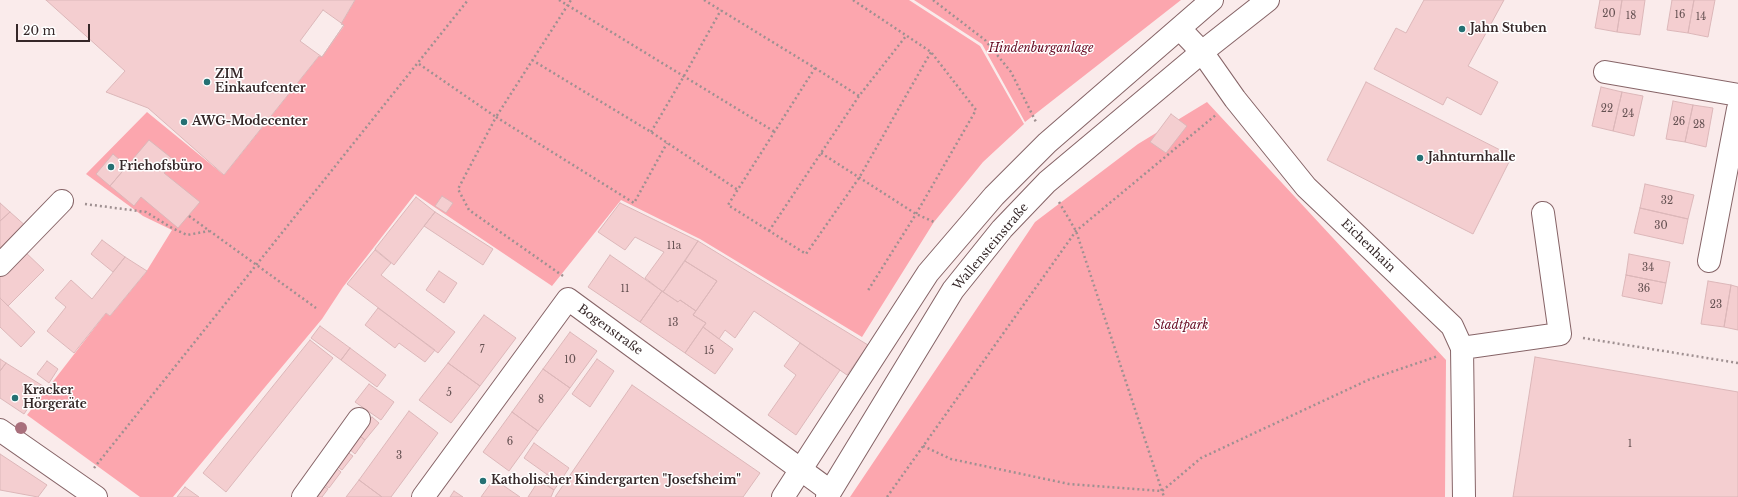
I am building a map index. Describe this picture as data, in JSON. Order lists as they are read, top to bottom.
{
  "streets": {
    "street": ["Eichenhain", "Wallensteinstraße", "Bogenstraße"]
  },
  "crossings": [
    ["Eichenhain", "Wallensteinstraße"],
    ["Wallensteinstraße", "Bogenstraße"]
  ],
  "parks": ["Hindenburganlage", "Stadtpark"],
  "places": [
    "Jahn Stuben",
    "ZIM Einkaufcenter",
    "AWG-Modecenter",
    "Jahnturnhalle",
    "Friehofsbüro",
    "Kracker Hörgeräte",
    "Katholischer Kindergarten \"Josefsheim\""
  ],
  "house_numbers": [
    "20",
    "16",
    "18",
    "14",
    "22",
    "24",
    "26",
    "28",
    "32",
    "30",
    "11a",
    "34",
    "11",
    "36",
    "23",
    "13",
    "7",
    "15",
    "10",
    "5",
    "8",
    "6",
    "1",
    "3"
  ],
  "scale_bar": "20 m"
}
